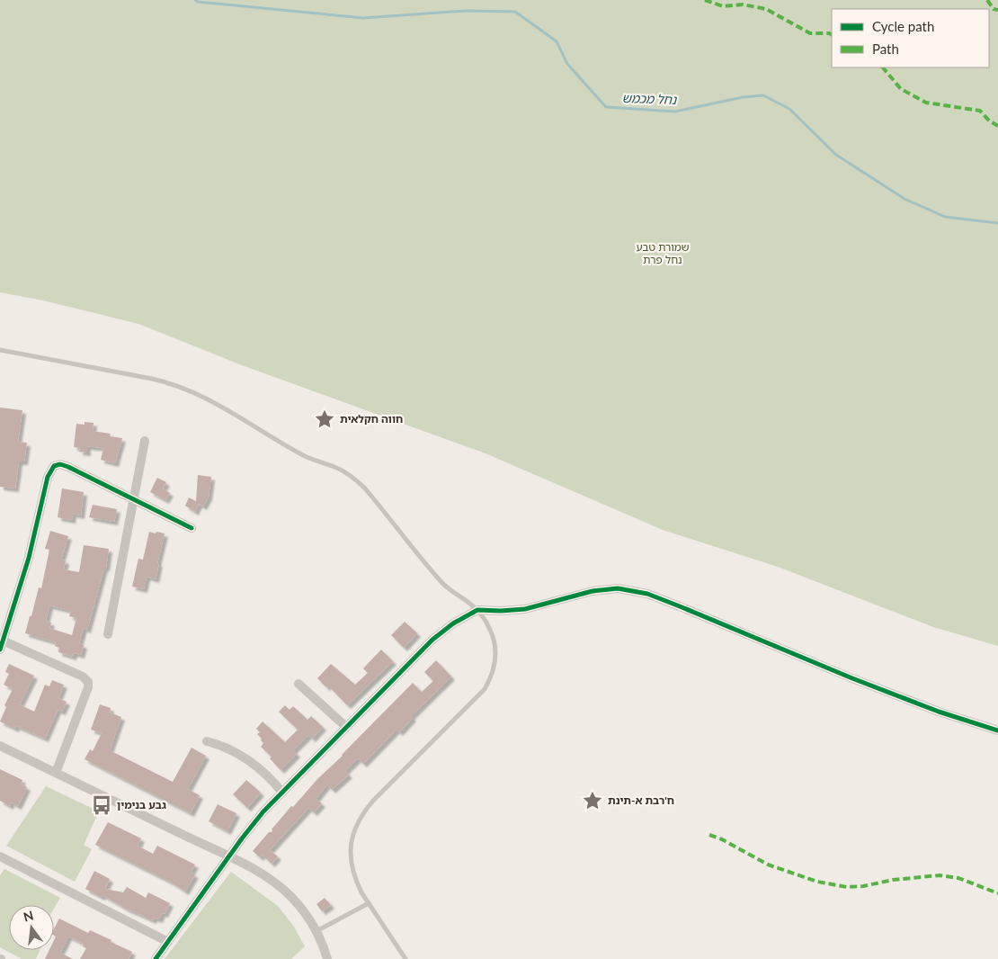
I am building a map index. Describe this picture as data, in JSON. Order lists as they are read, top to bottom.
{
  "water": ["נחל מכמש"],
  "parks": ["שמורת טבע נחל פרת"],
  "places": {
    "place": ["חווה חקלאית", "ח'רבת א-תינת"],
    "bus stop": ["גבע בנימין"]
  },
  "legend": ["Cycle path", "Path"],
  "north": "top"
}
